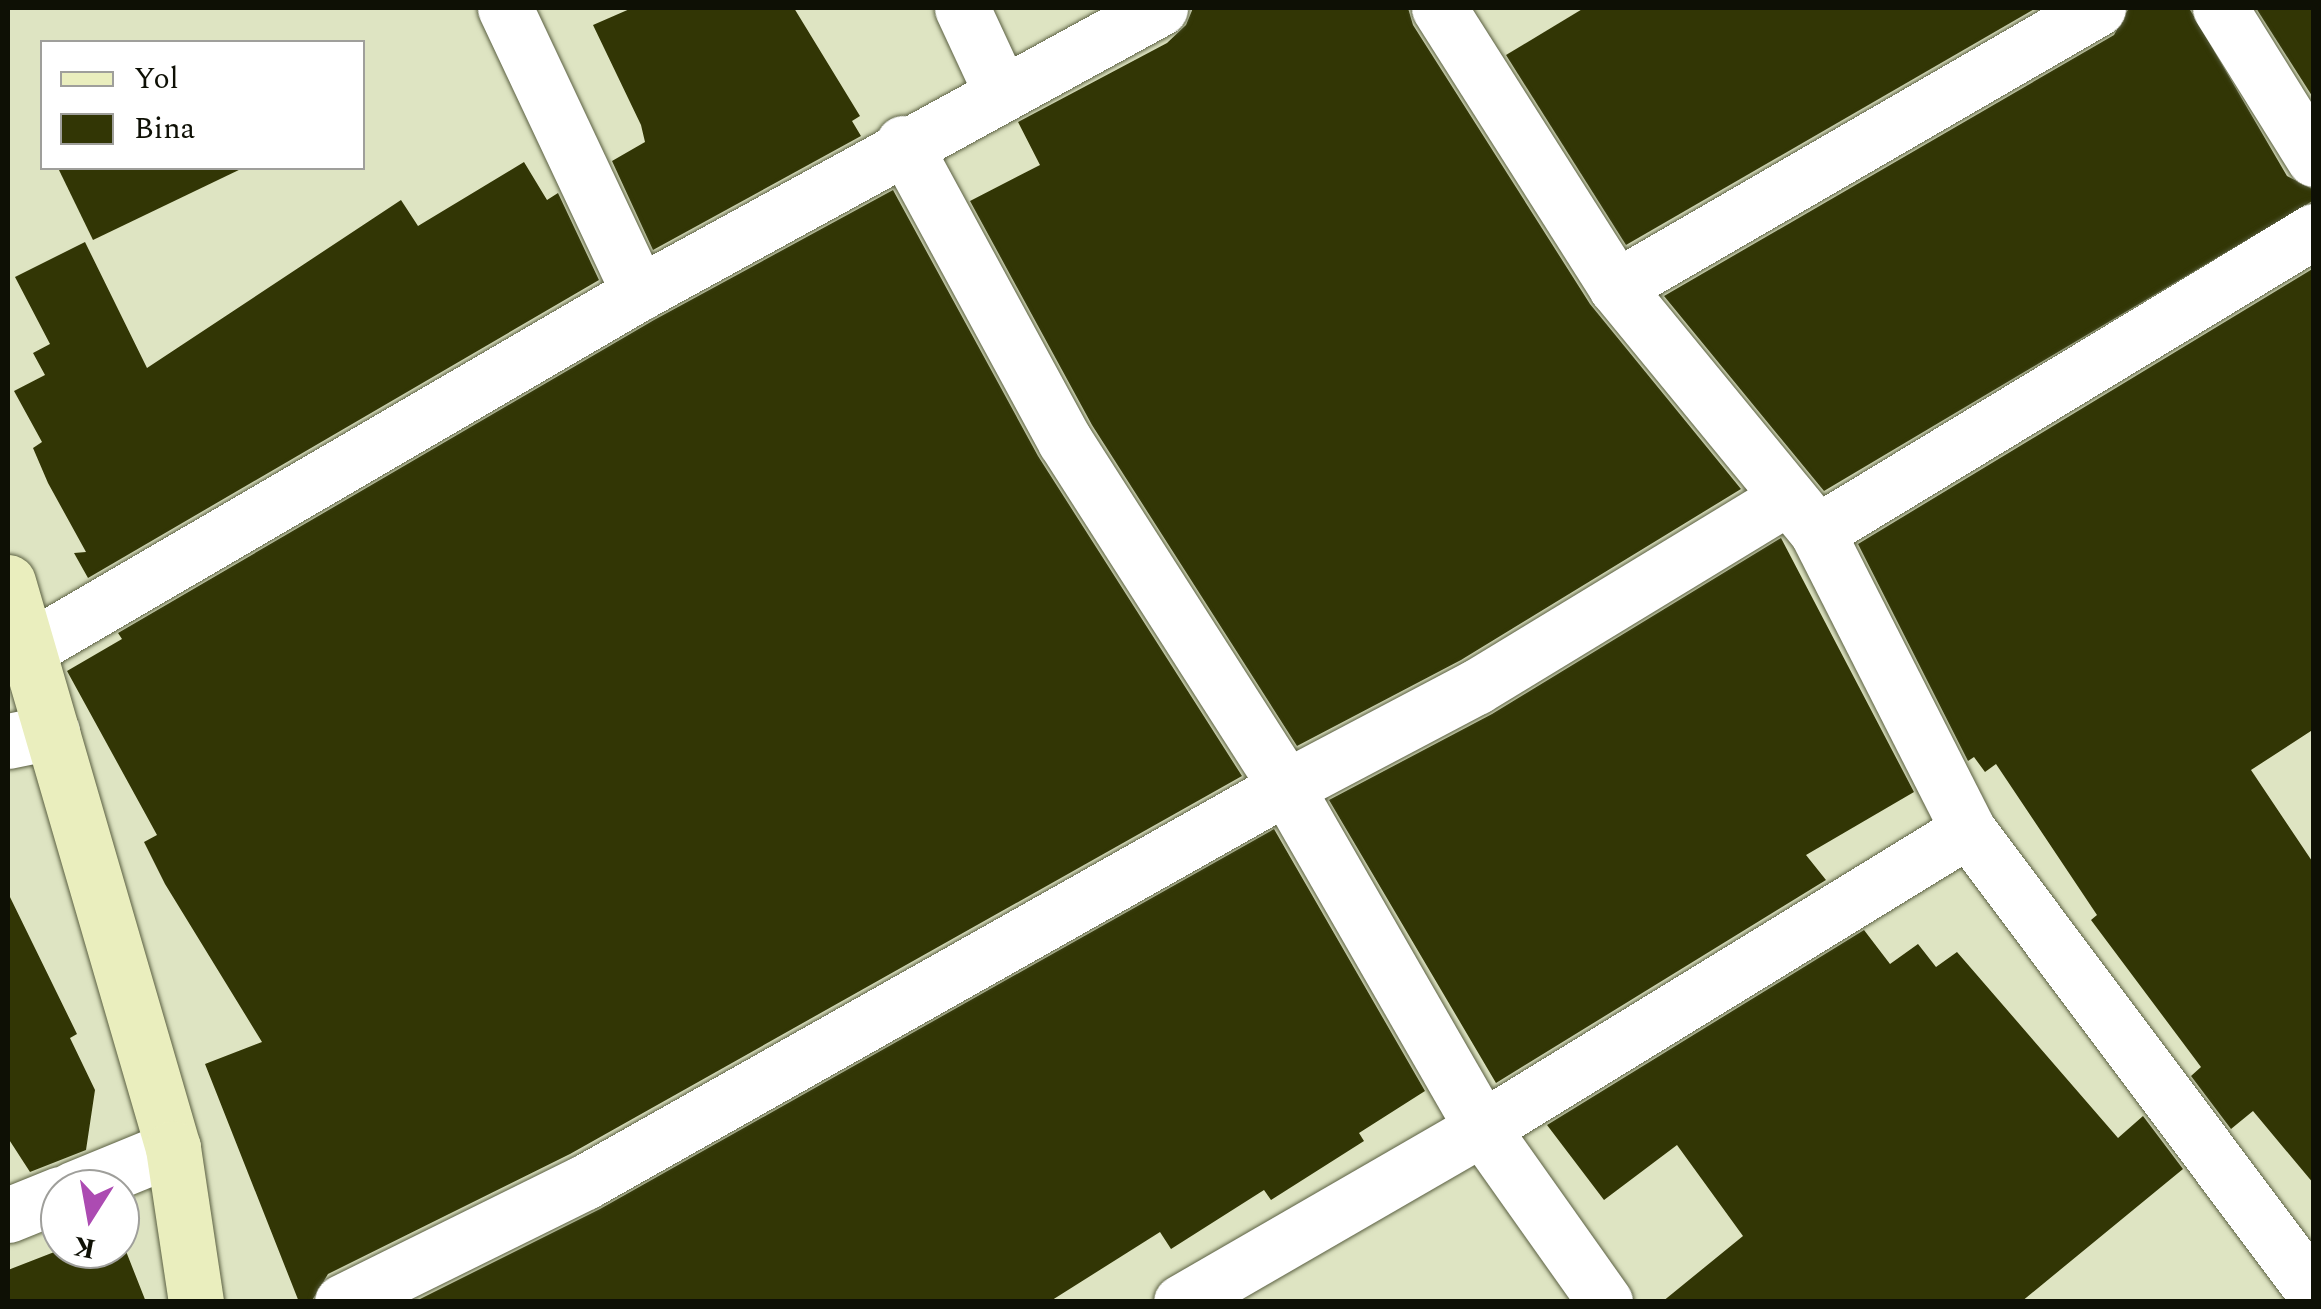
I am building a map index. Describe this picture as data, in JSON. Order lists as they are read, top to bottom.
{
  "legend": ["Yol", "Bina"],
  "north": "bottom"
}
